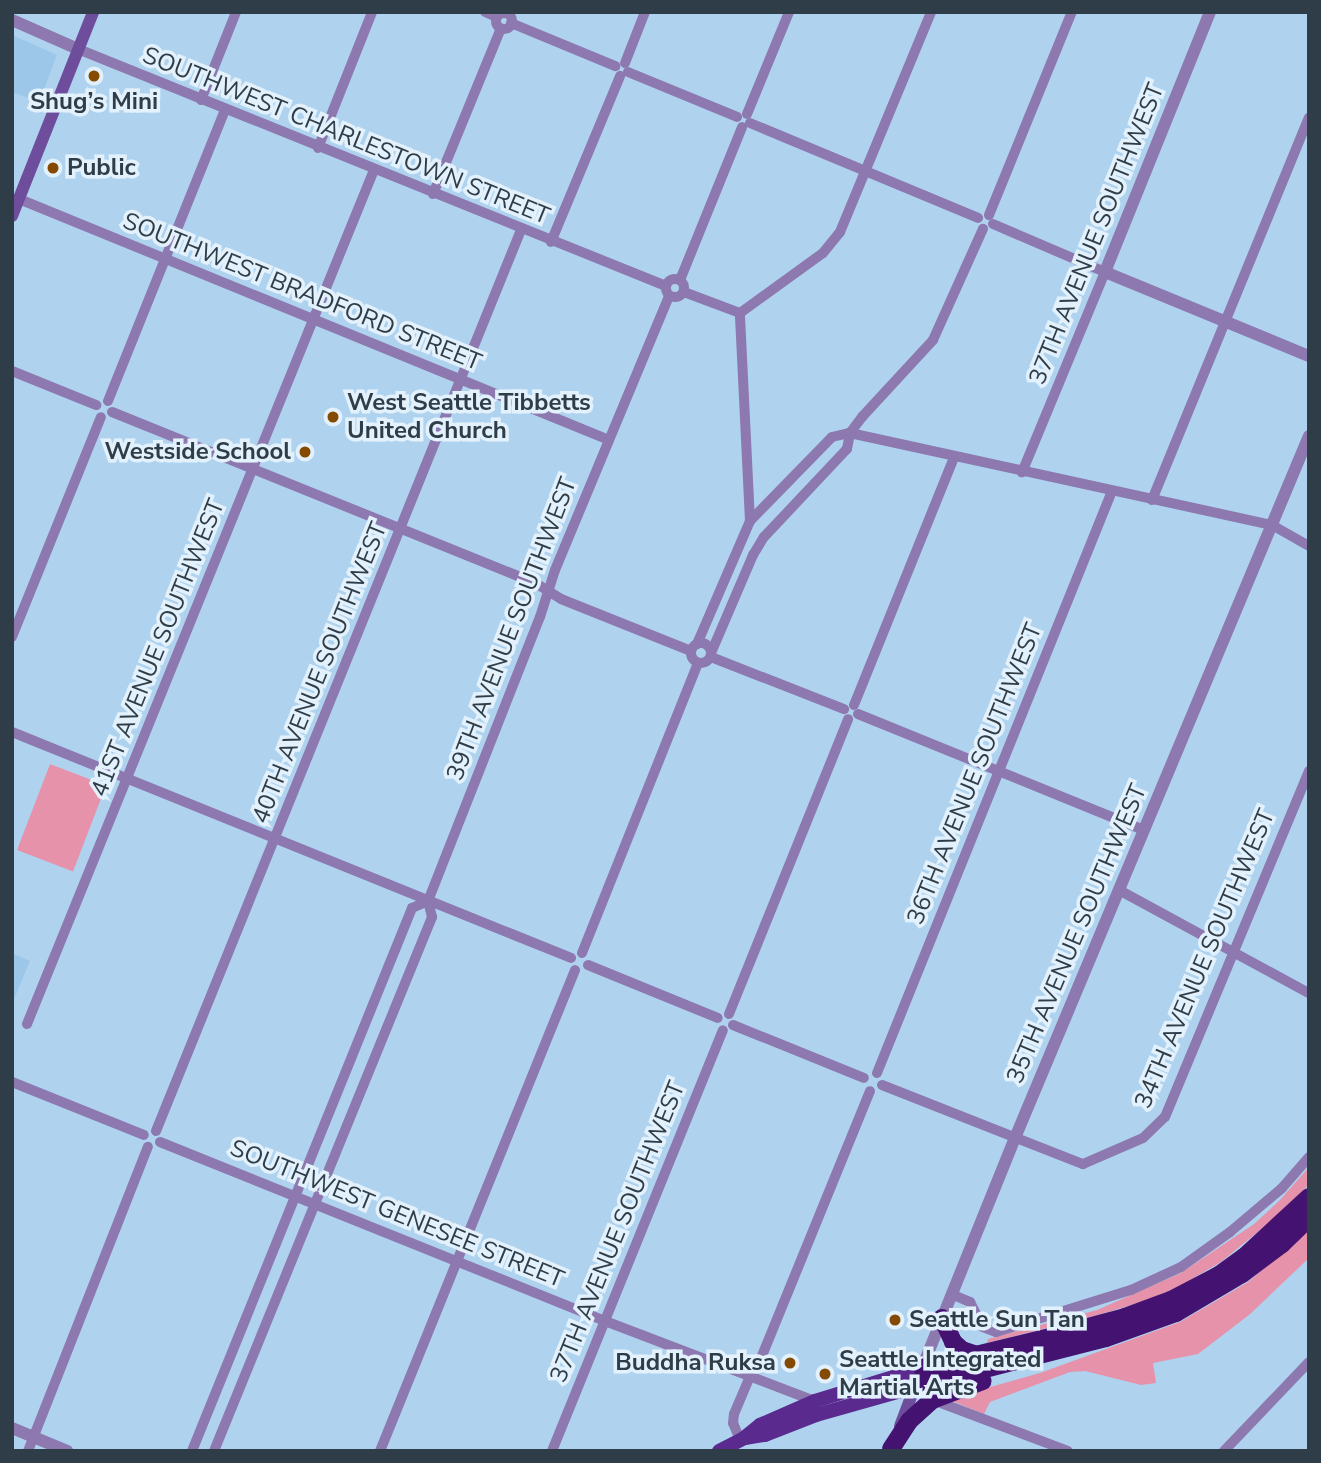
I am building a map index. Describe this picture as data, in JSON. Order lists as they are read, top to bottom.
{
  "streets": {
    "main road": ["35TH AVENUE SOUTHWEST"],
    "street": [
      "SOUTHWEST CHARLESTOWN STREET",
      "37TH AVENUE SOUTHWEST",
      "SOUTHWEST BRADFORD STREET",
      "39TH AVENUE SOUTHWEST",
      "41ST AVENUE SOUTHWEST",
      "40TH AVENUE SOUTHWEST",
      "36TH AVENUE SOUTHWEST",
      "34TH AVENUE SOUTHWEST",
      "SOUTHWEST GENESEE STREET"
    ]
  },
  "crossings": [
    ["SOUTHWEST CHARLESTOWN STREET", "39TH AVENUE SOUTHWEST"],
    ["SOUTHWEST CHARLESTOWN STREET", "41ST AVENUE SOUTHWEST"],
    ["SOUTHWEST CHARLESTOWN STREET", "40TH AVENUE SOUTHWEST"],
    ["37TH AVENUE SOUTHWEST", "SOUTHWEST GENESEE STREET"],
    ["SOUTHWEST BRADFORD STREET", "39TH AVENUE SOUTHWEST"],
    ["SOUTHWEST BRADFORD STREET", "41ST AVENUE SOUTHWEST"],
    ["SOUTHWEST BRADFORD STREET", "40TH AVENUE SOUTHWEST"],
    ["39TH AVENUE SOUTHWEST", "SOUTHWEST GENESEE STREET"],
    ["40TH AVENUE SOUTHWEST", "SOUTHWEST GENESEE STREET"],
    ["35TH AVENUE SOUTHWEST", "34TH AVENUE SOUTHWEST"]
  ],
  "places": [
    "Shug’s Mini",
    "Public",
    "West Seattle Tibbetts United Church",
    "Westside School",
    "Seattle Sun Tan",
    "Buddha Ruksa",
    "Seattle Integrated Martial Arts"
  ]
}
